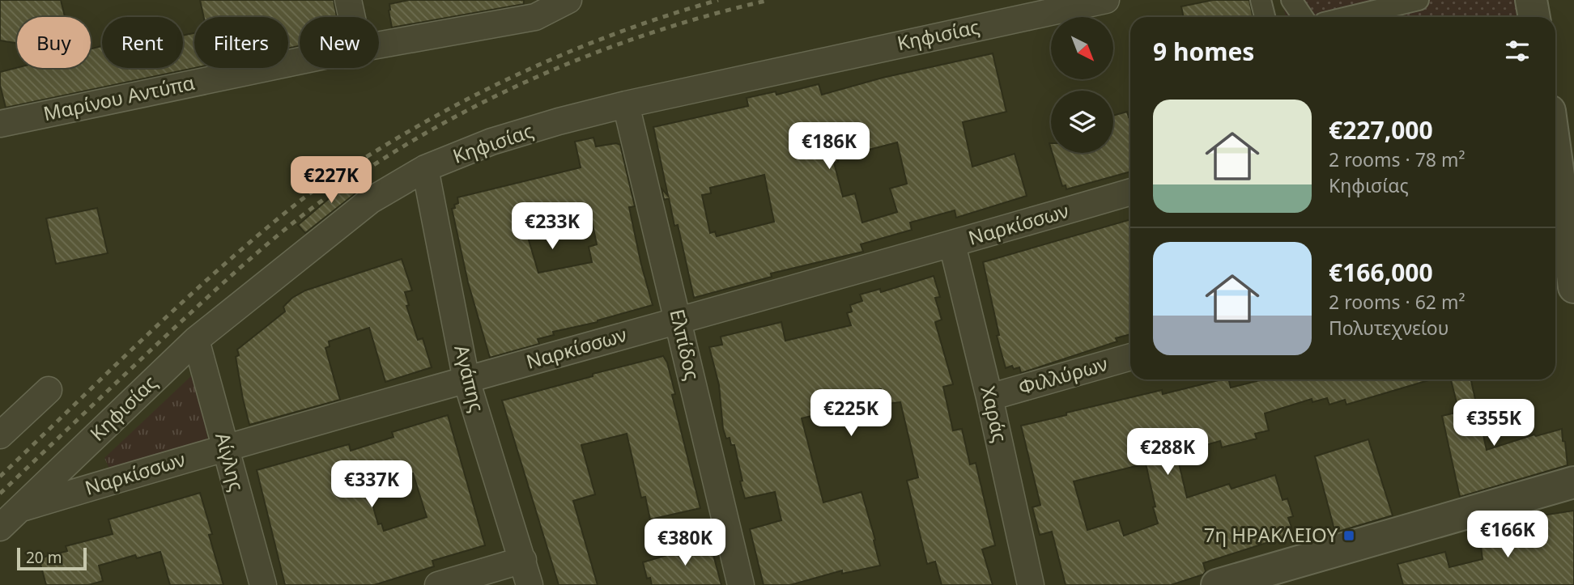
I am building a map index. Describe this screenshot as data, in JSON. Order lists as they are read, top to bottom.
{
  "streets": {
    "street": [
      "Κηφισίας",
      "Μαρίνου Αντύπα",
      "Ναρκίσσων",
      "Ελπίδος",
      "Φιλλύρων",
      "Αγάπης",
      "Χαράς",
      "Αίγλης"
    ]
  },
  "crossings": [
    ["Κηφισίας", "Ναρκίσσων"],
    ["Κηφισίας", "Ελπίδος"],
    ["Κηφισίας", "Αγάπης"],
    ["Κηφισίας", "Αίγλης"],
    ["Ναρκίσσων", "Ελπίδος"],
    ["Ναρκίσσων", "Αγάπης"],
    ["Ναρκίσσων", "Χαράς"],
    ["Ναρκίσσων", "Αίγλης"],
    ["Φιλλύρων", "Χαράς"]
  ],
  "places": {
    "transit": ["7η ΗΡΑΚΛΕΙΟΥ"]
  },
  "scale_bar": "20 m",
  "north": "bottom right",
  "page": {
    "chip": [
      "Buy",
      "Rent",
      "Filters",
      "New"
    ],
    "heading": "9 homes",
    "list": [
      {
        "name": "€227,000",
        "note": "2 rooms · 78 m² · Κηφισίας"
      },
      {
        "name": "€166,000",
        "note": "2 rooms · 62 m² · Πολυτεχνείου"
      }
    ],
    "price": [
      "€186K",
      "€227K",
      "€233K",
      "€225K",
      "€355K",
      "€288K",
      "€337K",
      "€166K",
      "€380K"
    ],
    "scale": "20 m"
  }
}
